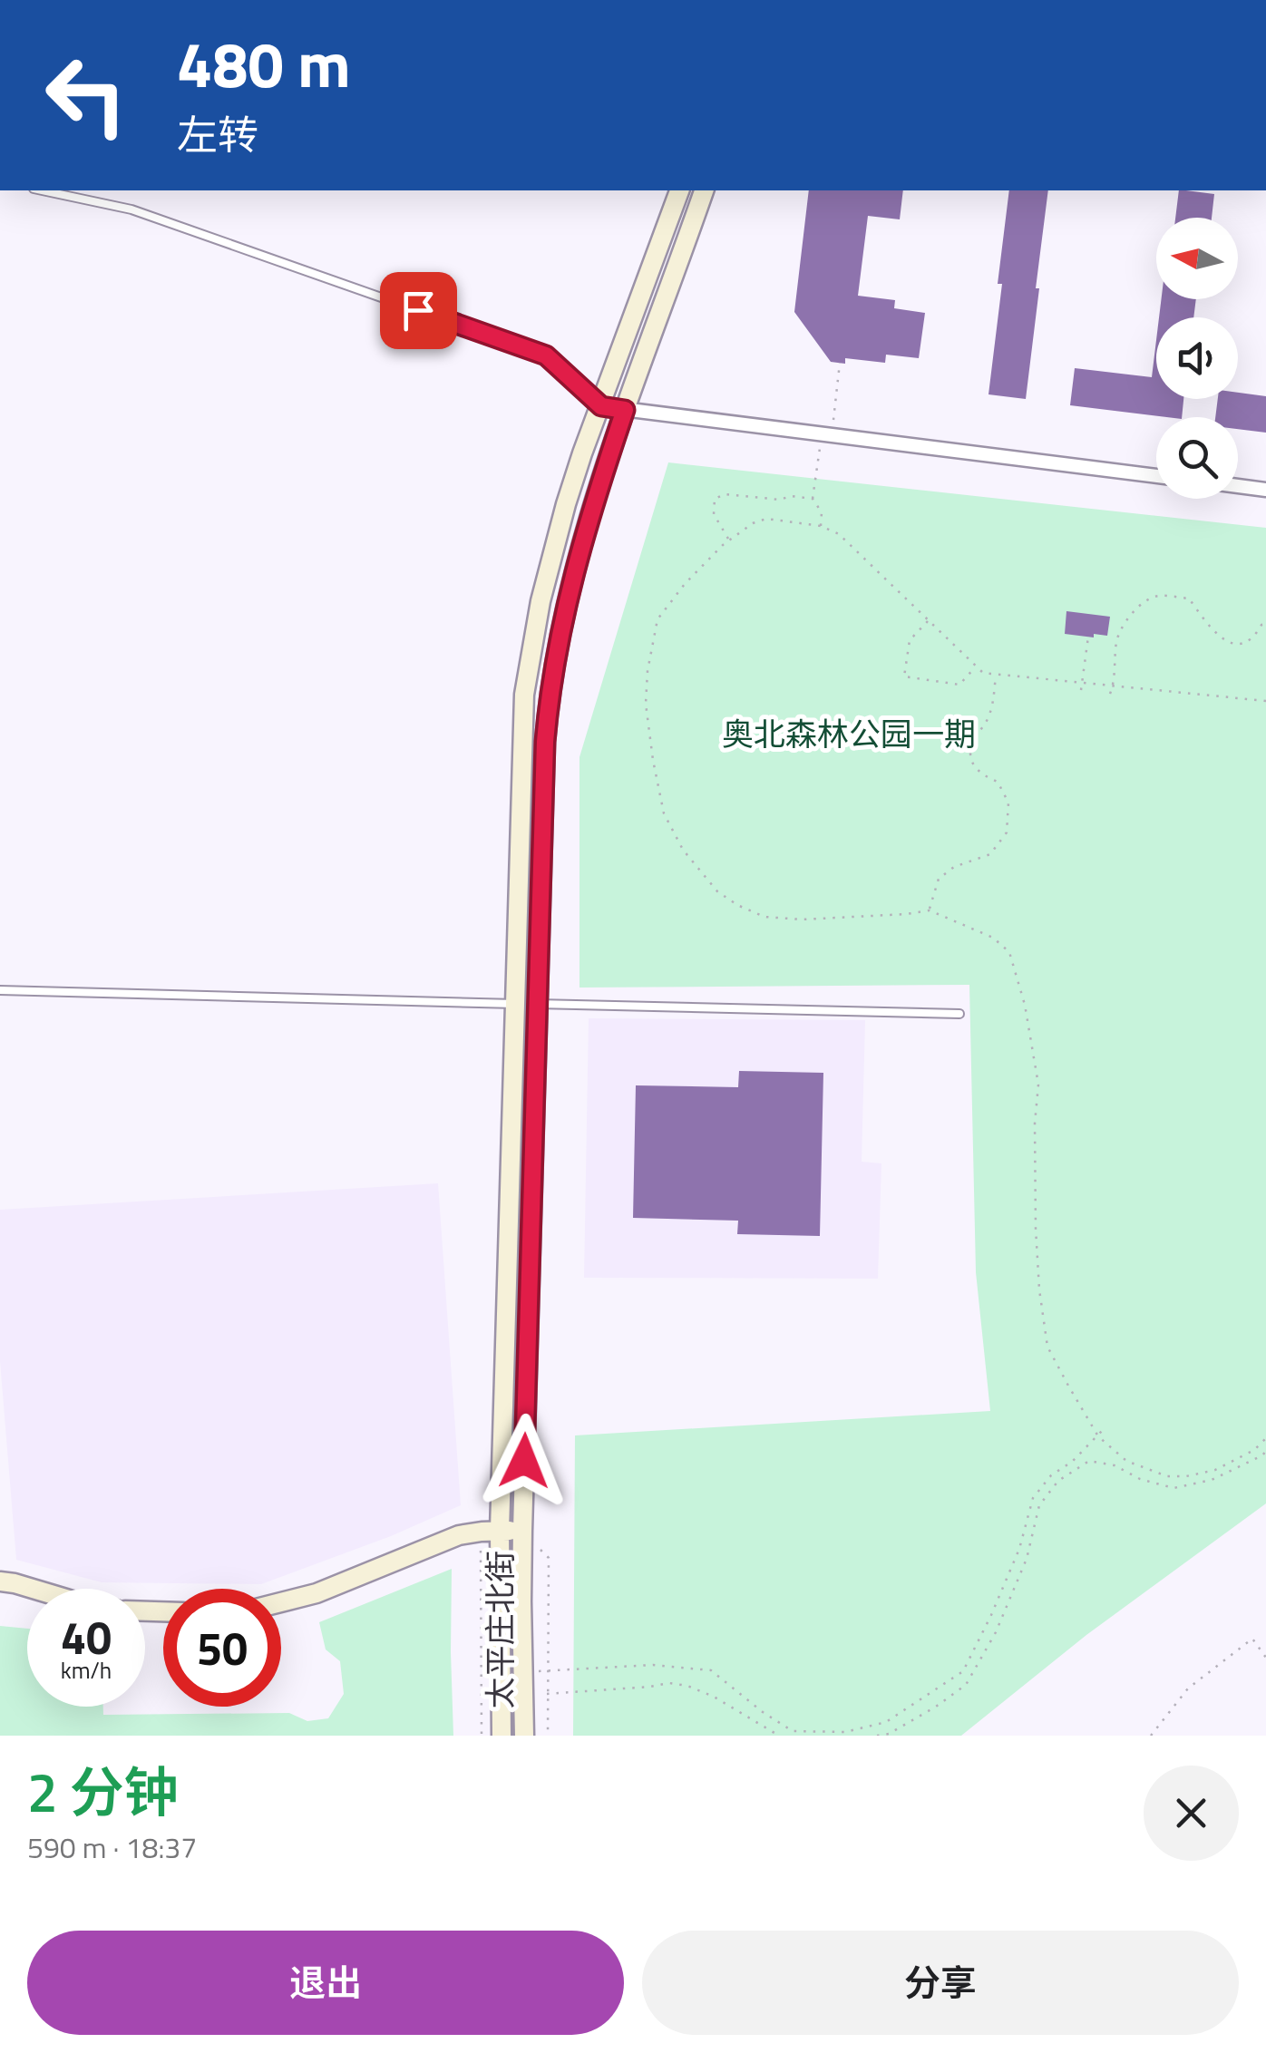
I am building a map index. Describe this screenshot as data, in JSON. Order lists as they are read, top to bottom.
{
  "streets": {
    "main road": ["太平庄北街"]
  },
  "parks": ["奥北森林公园一期"],
  "north": "left",
  "page": {
    "turn": ["480 m", "左转"],
    "speed": "40 km/h",
    "limit": "50",
    "heading": ["2 分钟", "590 m · 18:37"],
    "buttons": ["退出", "分享"]
  }
}
